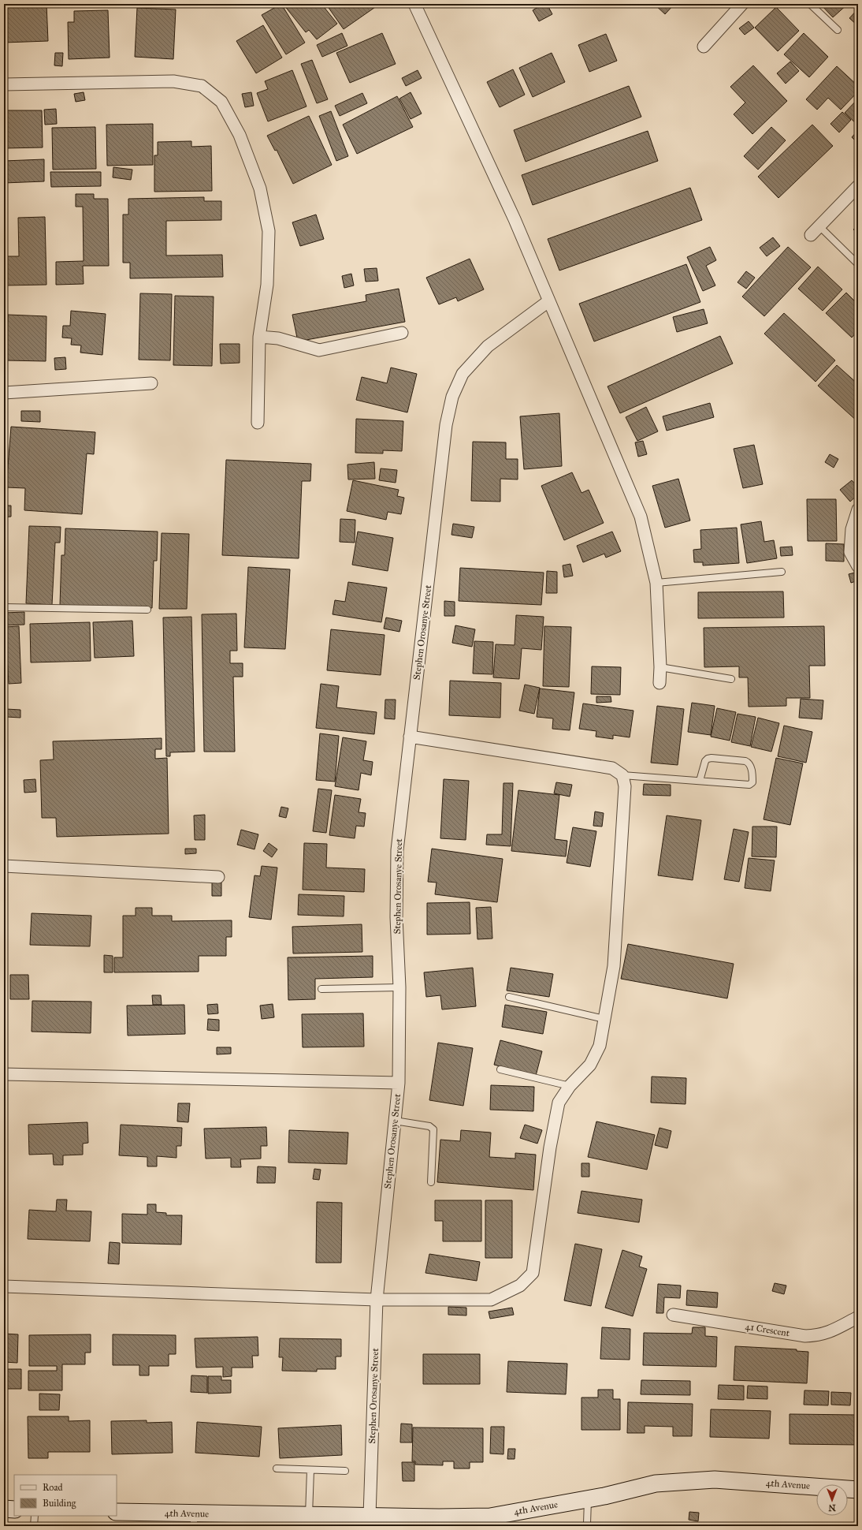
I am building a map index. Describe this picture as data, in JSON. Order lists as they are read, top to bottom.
{
  "streets": {
    "street": ["Stephen Orosanye Street", "41 Crescent", "4th Avenue"]
  },
  "crossings": [
    ["Stephen Orosanye Street", "4th Avenue"]
  ],
  "legend": ["Road", "Building"],
  "north": "bottom"
}
